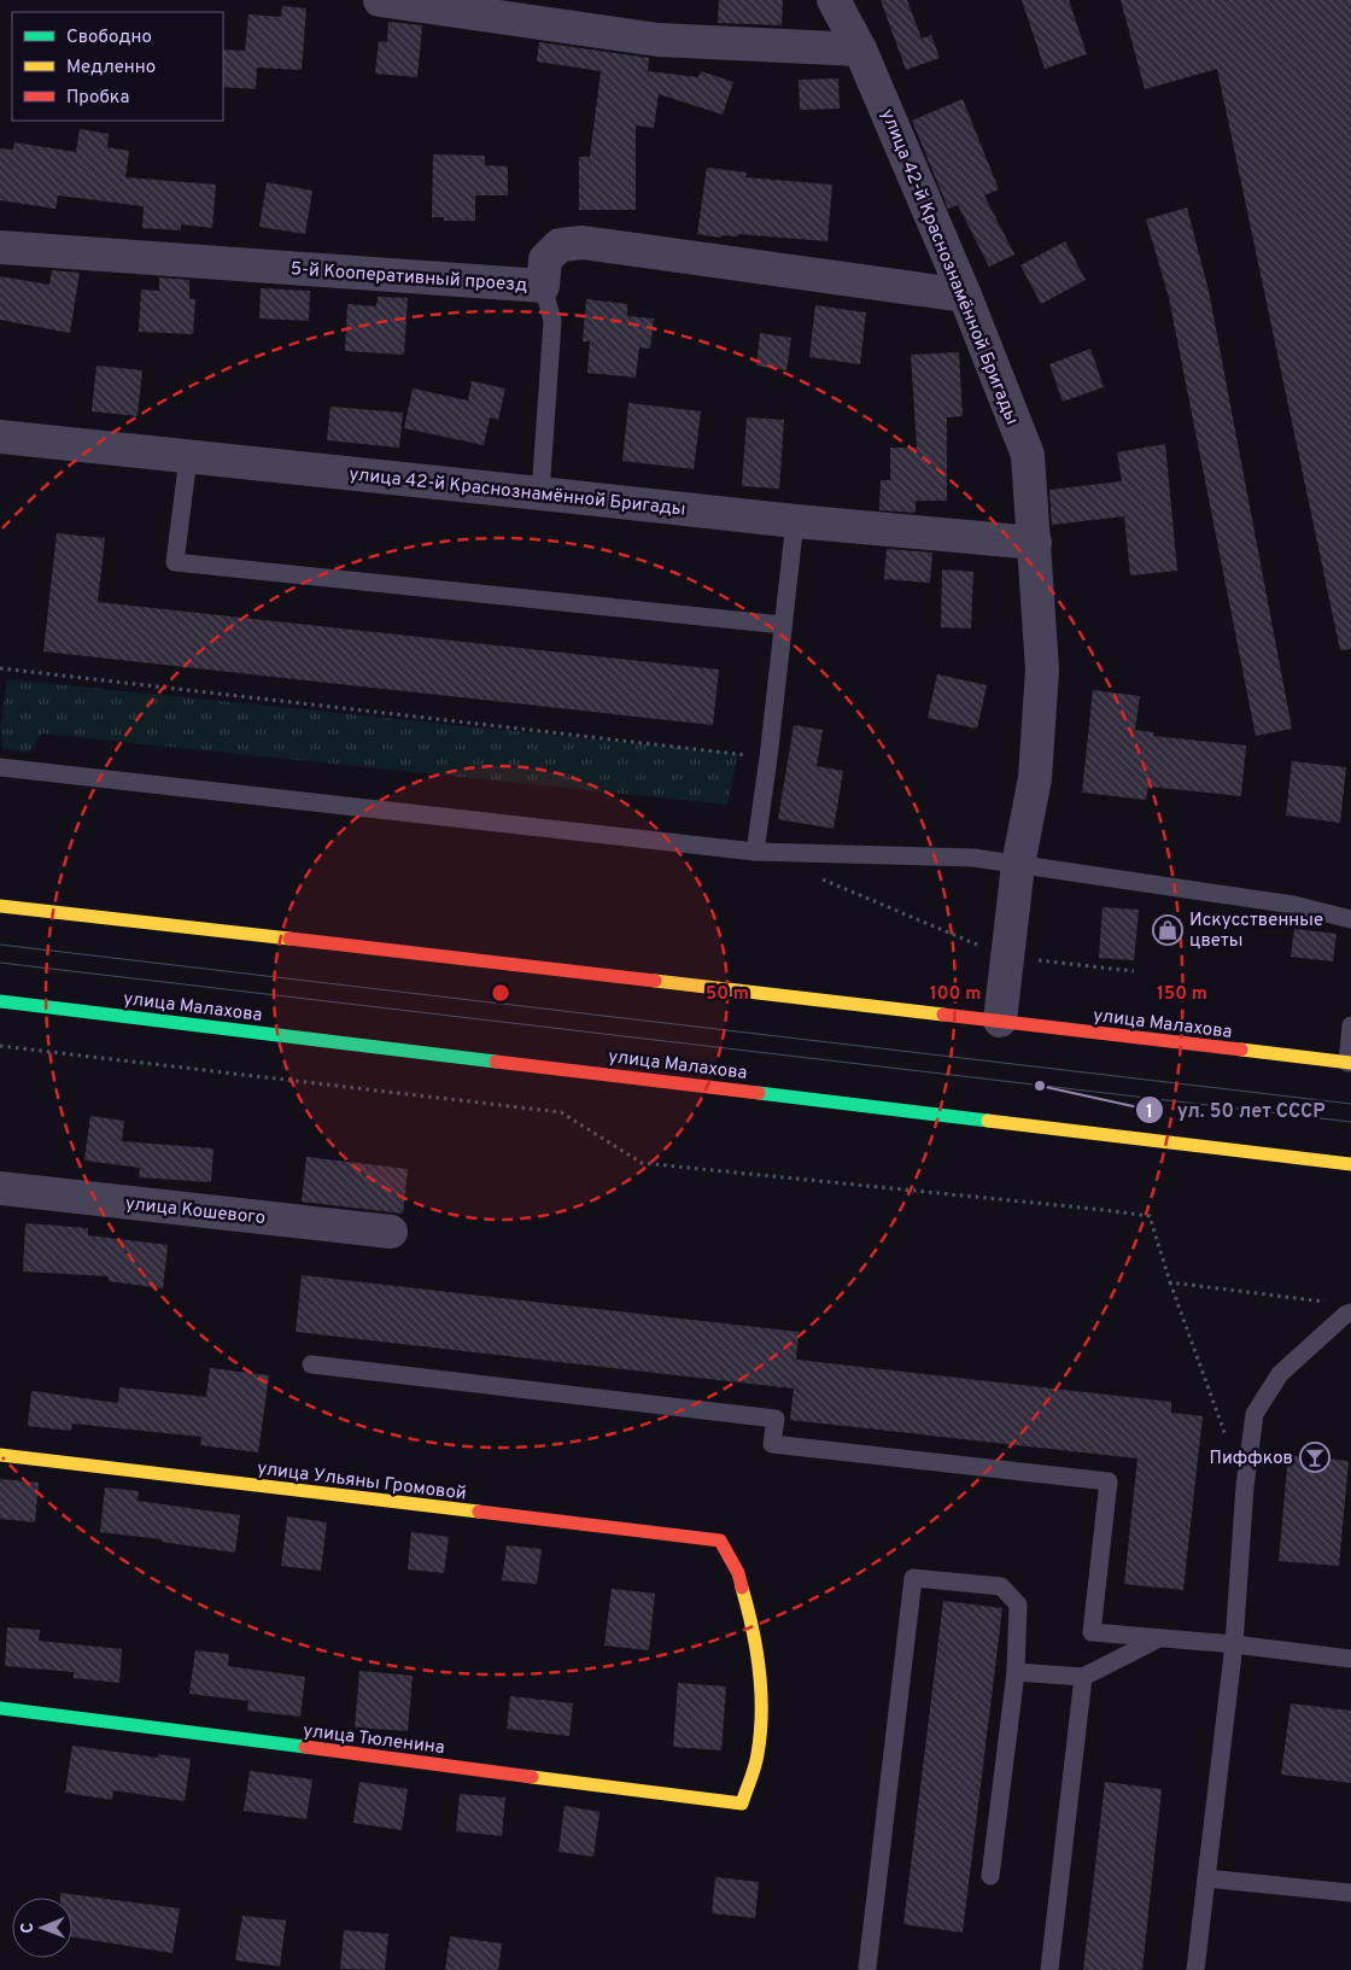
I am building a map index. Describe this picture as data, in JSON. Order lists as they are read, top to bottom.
{
  "streets": {
    "main road": ["улица Малахова", "улица Ульяны Громовой", "улица Тюленина"],
    "street": ["улица 42-й Краснознамённой Бригады", "5-й Кооперативный проезд", "улица Кошевого"]
  },
  "crossings": [
    ["улица 42-й Краснознамённой Бригады", "5-й Кооперативный проезд"],
    ["улица 42-й Краснознамённой Бригады", "улица Малахова"],
    ["улица Ульяны Громовой", "улица Тюленина"]
  ],
  "places": {
    "shop": ["Искусственные цветы"],
    "other": ["ул. 50 лет СССР"],
    "bar": ["Пиффков"]
  },
  "legend": ["Свободно", "Медленно", "Пробка"],
  "north": "left",
  "rings": ["50 m", "100 m", "150 m"]
}
